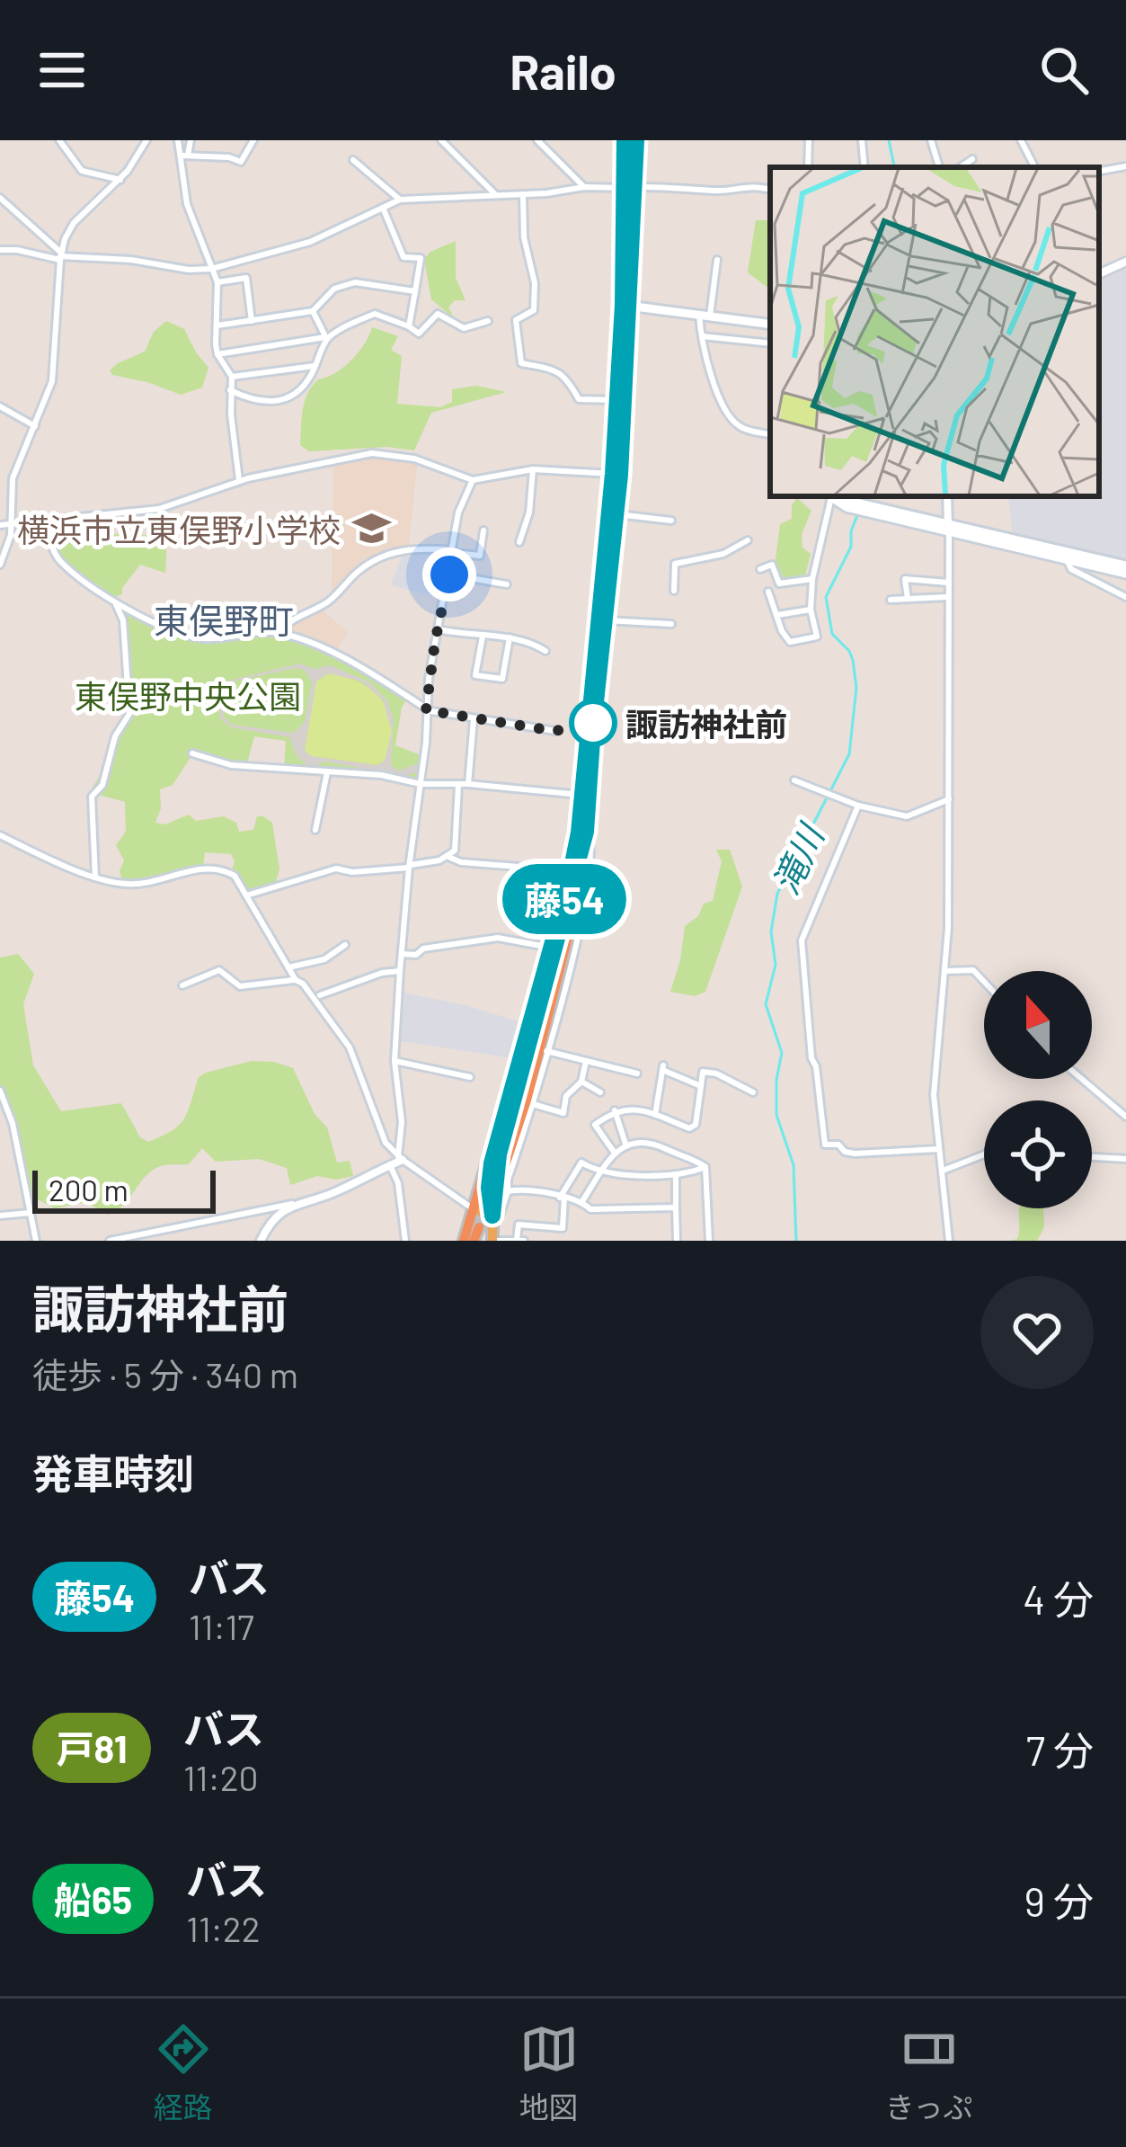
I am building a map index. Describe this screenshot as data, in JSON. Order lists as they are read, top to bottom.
{
  "districts": ["東俣野町"],
  "water": ["滝川"],
  "parks": ["東俣野中央公園"],
  "places": {
    "school or university": ["横浜市立東俣野小学校"],
    "other": ["諏訪神社前"]
  },
  "lines": ["bus line 藤54"],
  "scale_bar": "200 m",
  "north": "top",
  "page": {
    "header": "Railo",
    "on_map": "藤54",
    "scale": "200 m",
    "heading": [
      ["諏訪神社前", "徒歩 · 5 分 · 340 m"],
      "発車時刻"
    ],
    "list": [
      {
        "mark": "藤54",
        "name": "バス",
        "note": "11:17",
        "value": "4 分"
      },
      {
        "mark": "戸81",
        "name": "バス",
        "note": "11:20",
        "value": "7 分"
      },
      {
        "mark": "船65",
        "name": "バス",
        "note": "11:22",
        "value": "9 分"
      }
    ],
    "tabs": ["経路", "地図", "きっぷ"]
  }
}
